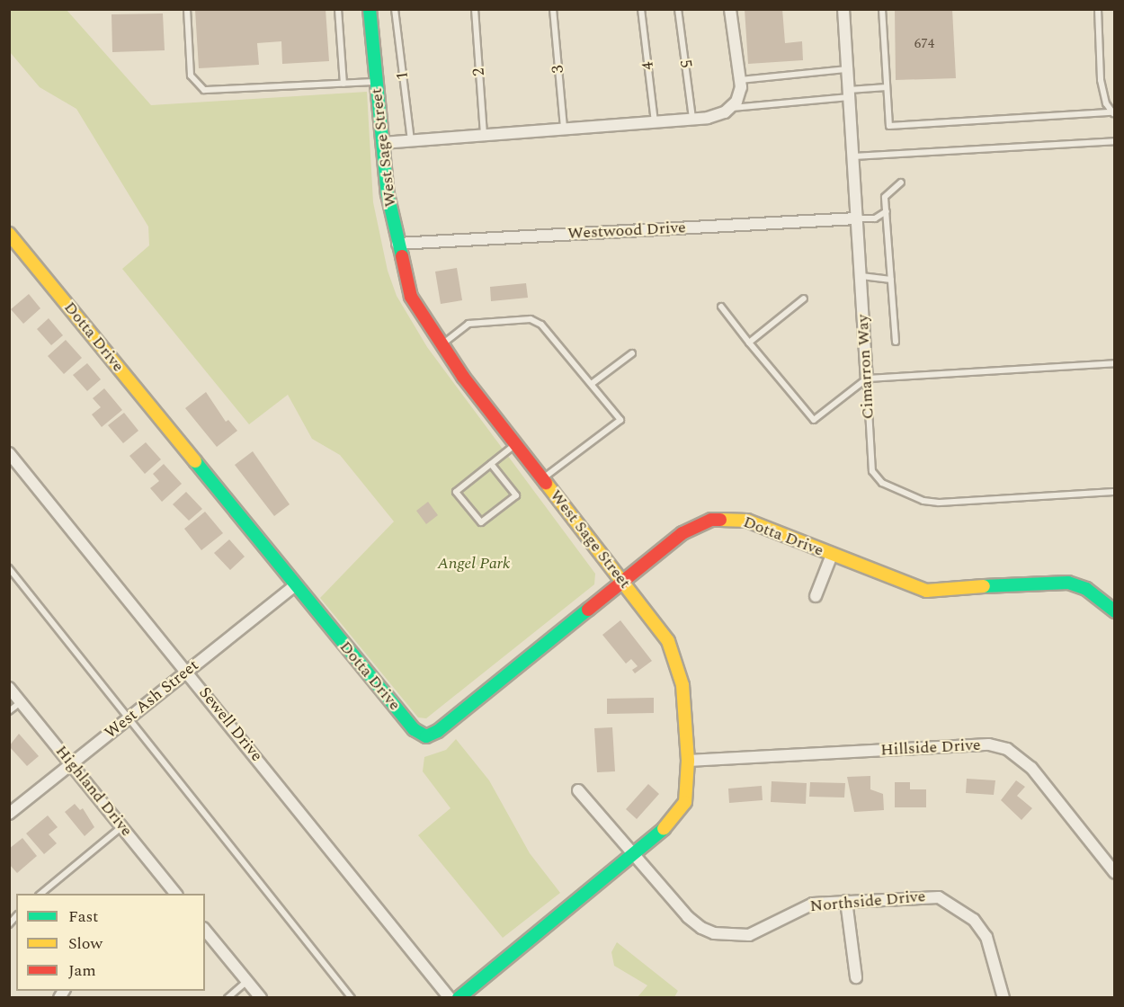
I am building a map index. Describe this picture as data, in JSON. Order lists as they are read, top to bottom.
{
  "streets": {
    "street": [
      "West Sage Street",
      "Westwood Drive",
      "Dotta Drive",
      "Cimarron Way",
      "West Ash Street",
      "Sewell Drive",
      "Hillside Drive",
      "Highland Drive",
      "Northside Drive"
    ],
    "lane": [
      "5",
      "4",
      "3",
      "2",
      "1"
    ]
  },
  "crossings": [
    ["West Sage Street", "Westwood Drive"],
    ["West Sage Street", "Dotta Drive"],
    ["West Sage Street", "Hillside Drive"],
    ["West Sage Street", "Northside Drive"],
    ["Westwood Drive", "Cimarron Way"],
    ["Dotta Drive", "West Ash Street"],
    ["West Ash Street", "Sewell Drive"],
    ["West Ash Street", "Highland Drive"]
  ],
  "parks": ["Angel Park"],
  "house_numbers": ["674"],
  "legend": ["Fast", "Slow", "Jam"]
}
